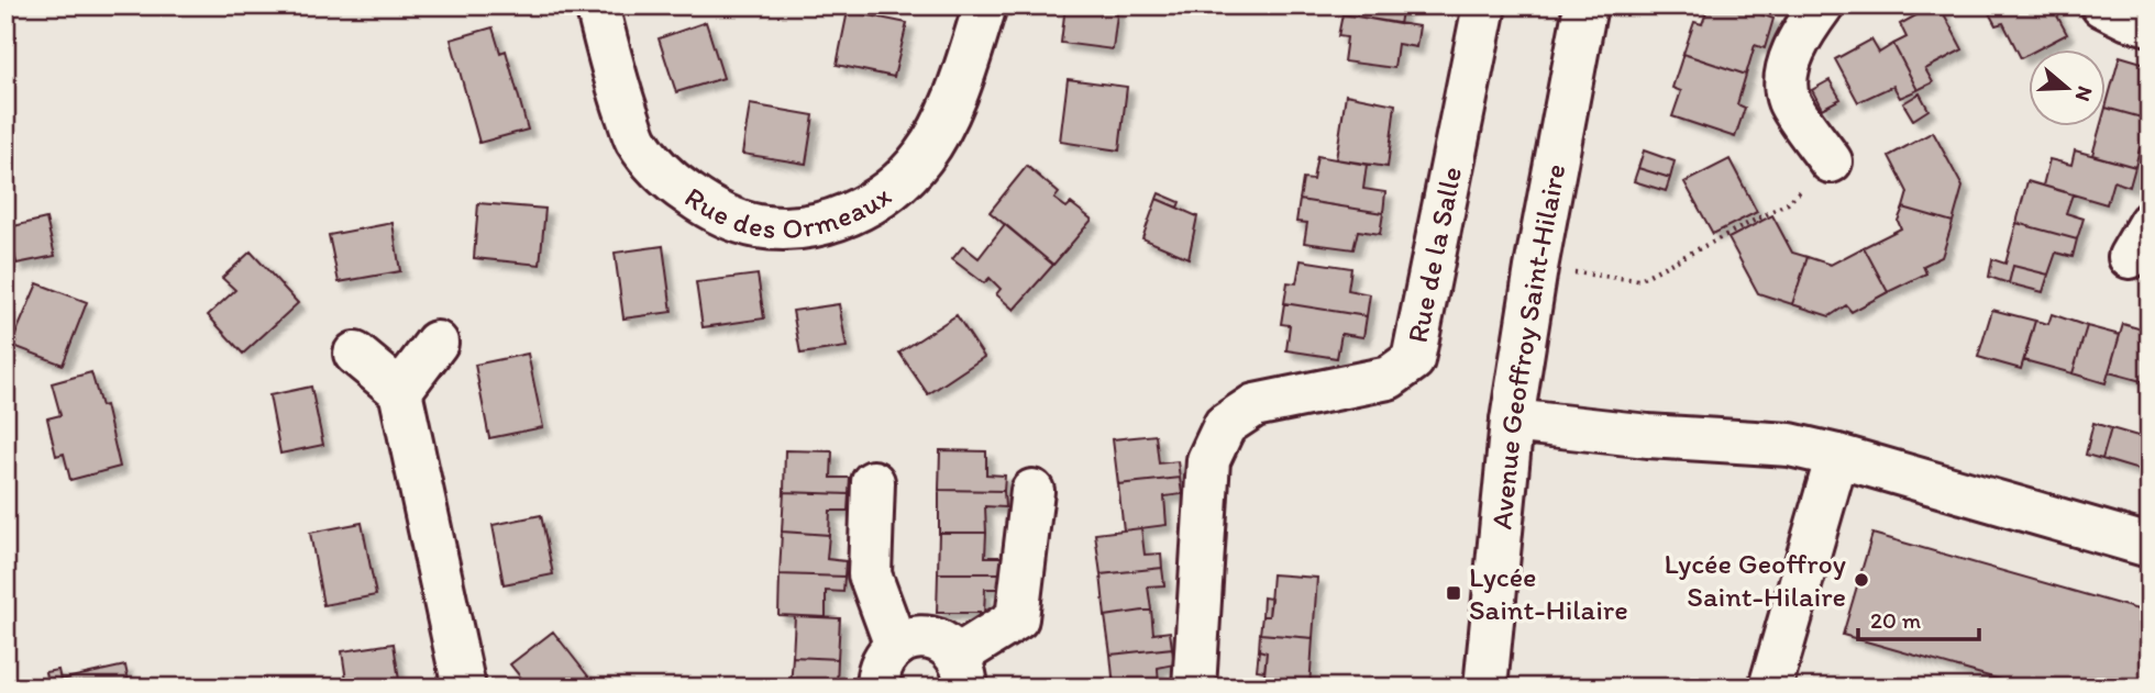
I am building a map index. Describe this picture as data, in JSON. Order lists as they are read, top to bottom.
{
  "streets": {
    "street": ["Rue des Ormeaux", "Rue de la Salle", "Avenue Geoffroy Saint-Hilaire"]
  },
  "places": {
    "other": ["Lycée Geoffroy Saint-Hilaire"],
    "transit": ["Lycée Saint-Hilaire"]
  },
  "scale_bar": "20 m",
  "north": "right"
}
